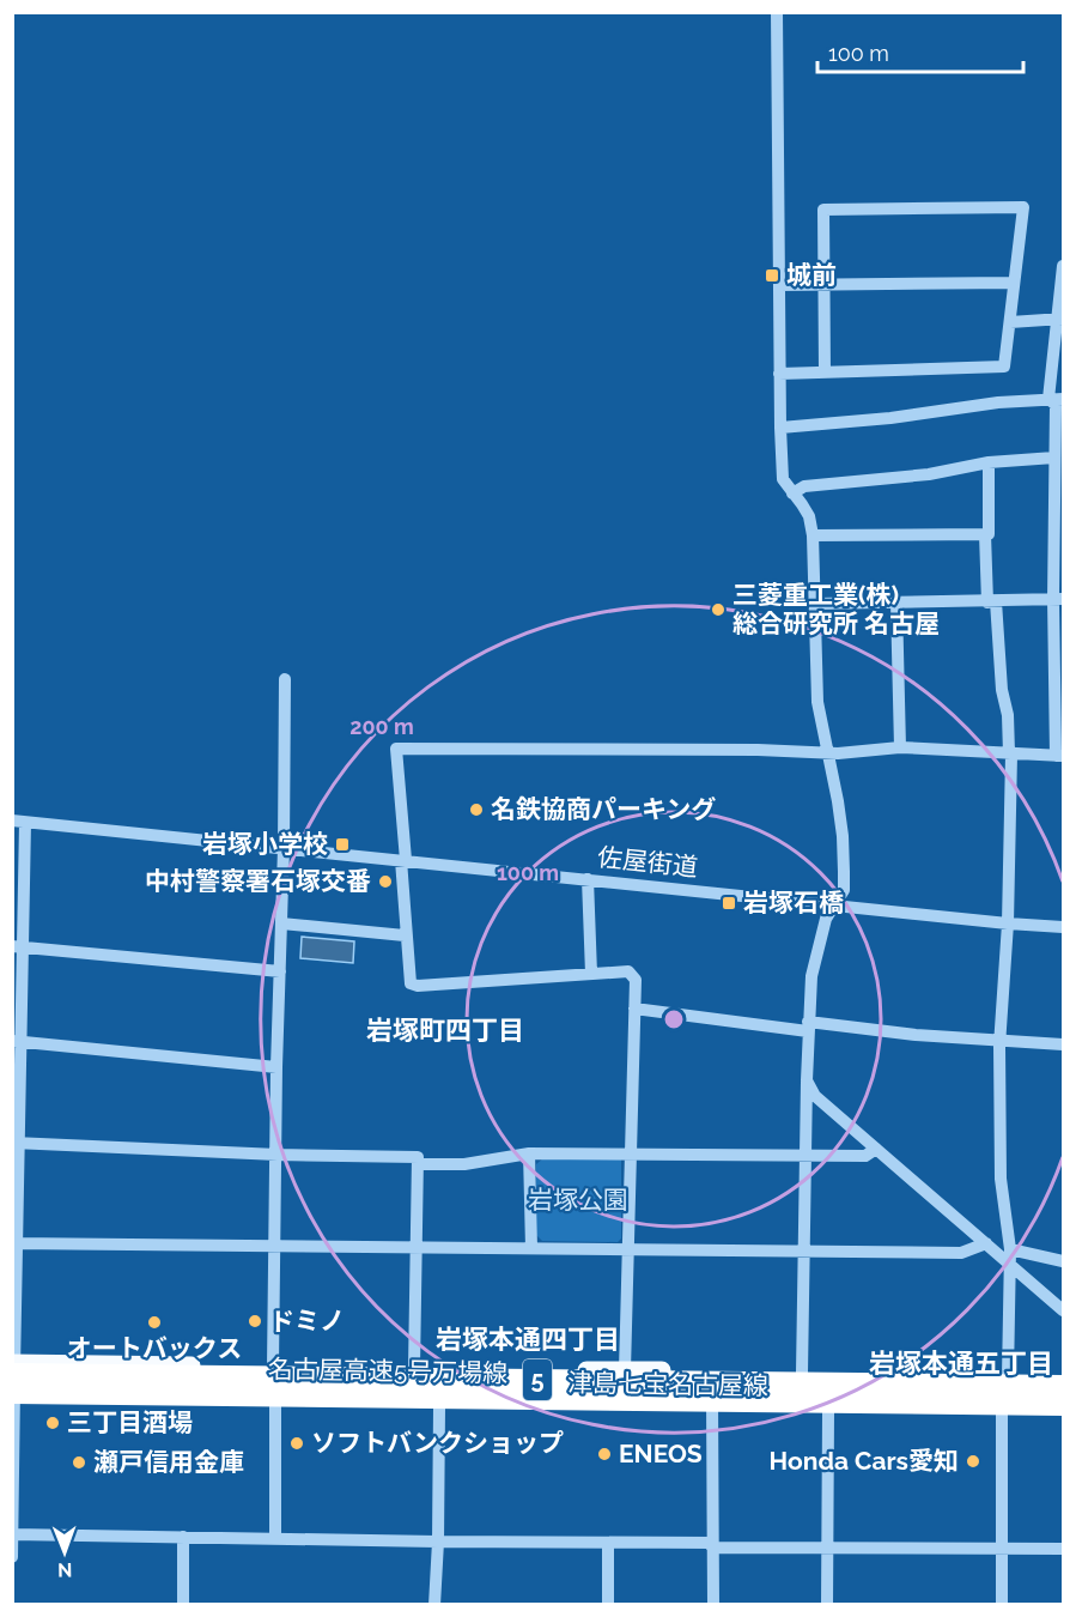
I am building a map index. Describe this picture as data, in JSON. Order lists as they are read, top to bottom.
{
  "streets": {
    "highway": ["名古屋高速5号万場線", "5"],
    "main road": ["津島七宝名古屋線"],
    "street": ["佐屋街道"]
  },
  "crossings": [
    ["名古屋高速5号万場線", "津島七宝名古屋線"]
  ],
  "districts": ["岩塚町四丁目", "岩塚本通四丁目", "岩塚本通五丁目"],
  "parks": ["岩塚公園"],
  "places": {
    "transit": ["城前", "岩塚小学校", "岩塚石橋"],
    "other": [
      "三菱重工業(株) 総合研究所 名古屋",
      "名鉄協商パーキング",
      "中村警察署石塚交番",
      "ドミノ",
      "オートバックス",
      "三丁目酒場",
      "ソフトバンクショップ",
      "ENEOS",
      "Honda Cars愛知",
      "瀬戸信用金庫"
    ]
  },
  "scale_bar": "100 m",
  "north": "bottom",
  "rings": ["200 m", "100 m"]
}
